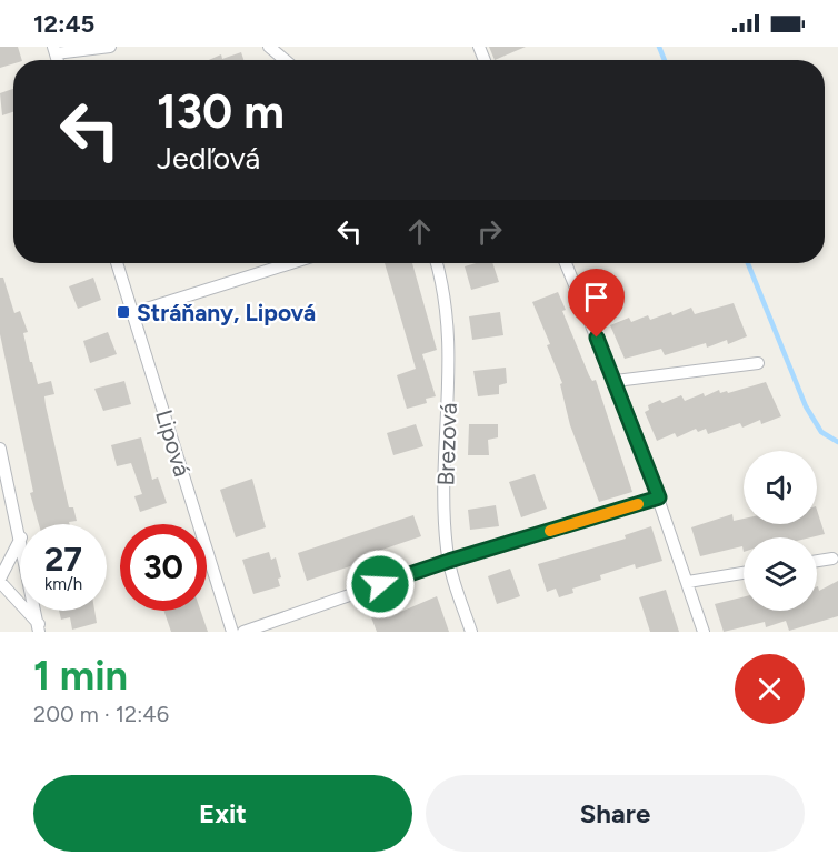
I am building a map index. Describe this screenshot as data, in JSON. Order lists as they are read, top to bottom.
{
  "streets": {
    "street": ["Lipová", "Brezová"]
  },
  "places": {
    "transit": ["Stráňany, Lipová"]
  },
  "page": {
    "status": "12:45",
    "turn": ["130 m", "Jedľová"],
    "speed": "27 km/h",
    "limit": "30",
    "heading": ["1 min", "200 m · 12:46"],
    "buttons": ["Exit", "Share"]
  }
}
